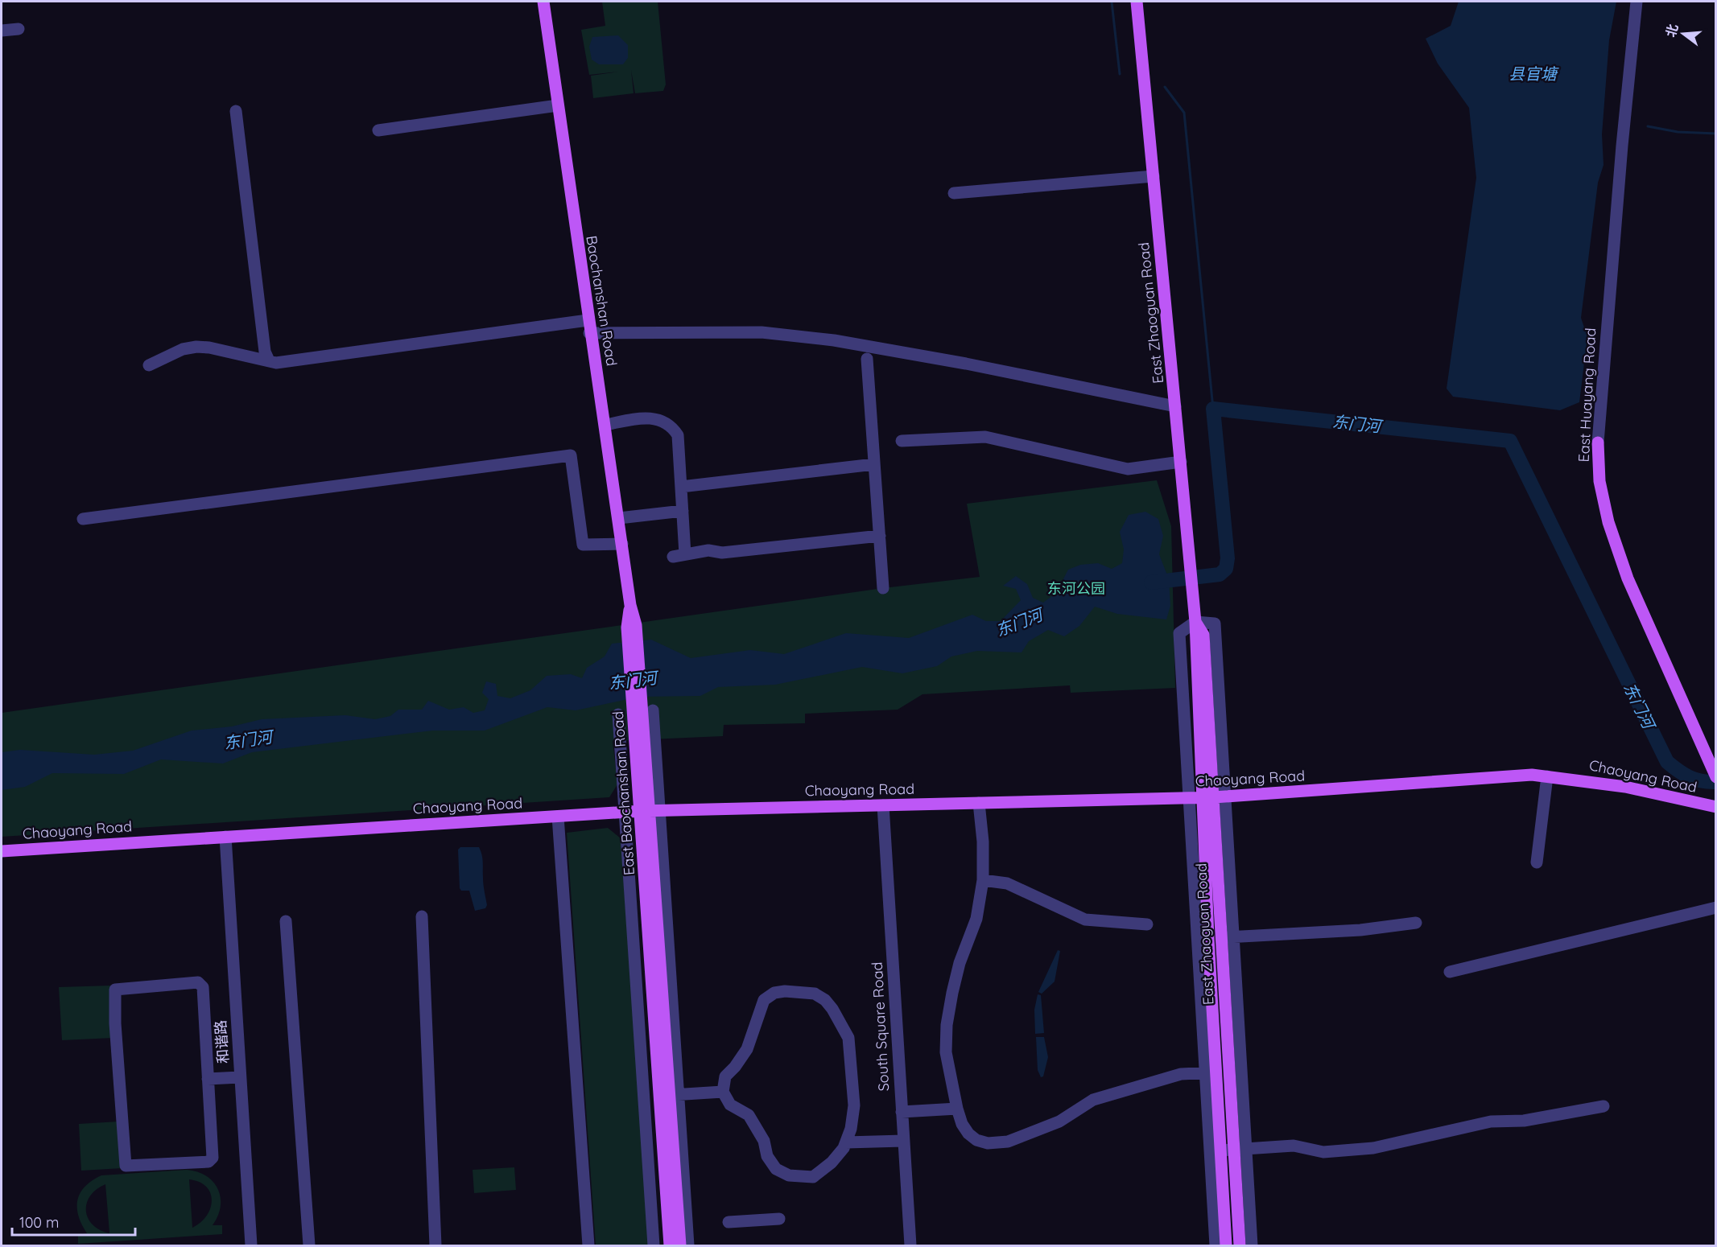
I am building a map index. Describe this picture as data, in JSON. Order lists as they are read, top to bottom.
{
  "streets": {
    "main road": [
      "Baochanshan Road",
      "East Zhaoguan Road",
      "East Huayang Road",
      "Chaoyang Road",
      "East Baochanshan Road"
    ],
    "street": ["South Square Road", "和谐路"]
  },
  "crossings": [
    ["Baochanshan Road", "East Baochanshan Road"],
    ["East Zhaoguan Road", "Chaoyang Road"],
    ["Chaoyang Road", "East Baochanshan Road"],
    ["Chaoyang Road", "South Square Road"],
    ["Chaoyang Road", "和谐路"]
  ],
  "water": ["县官塘", "东门河"],
  "parks": ["东河公园"],
  "scale_bar": "100 m",
  "north": "left"
}
